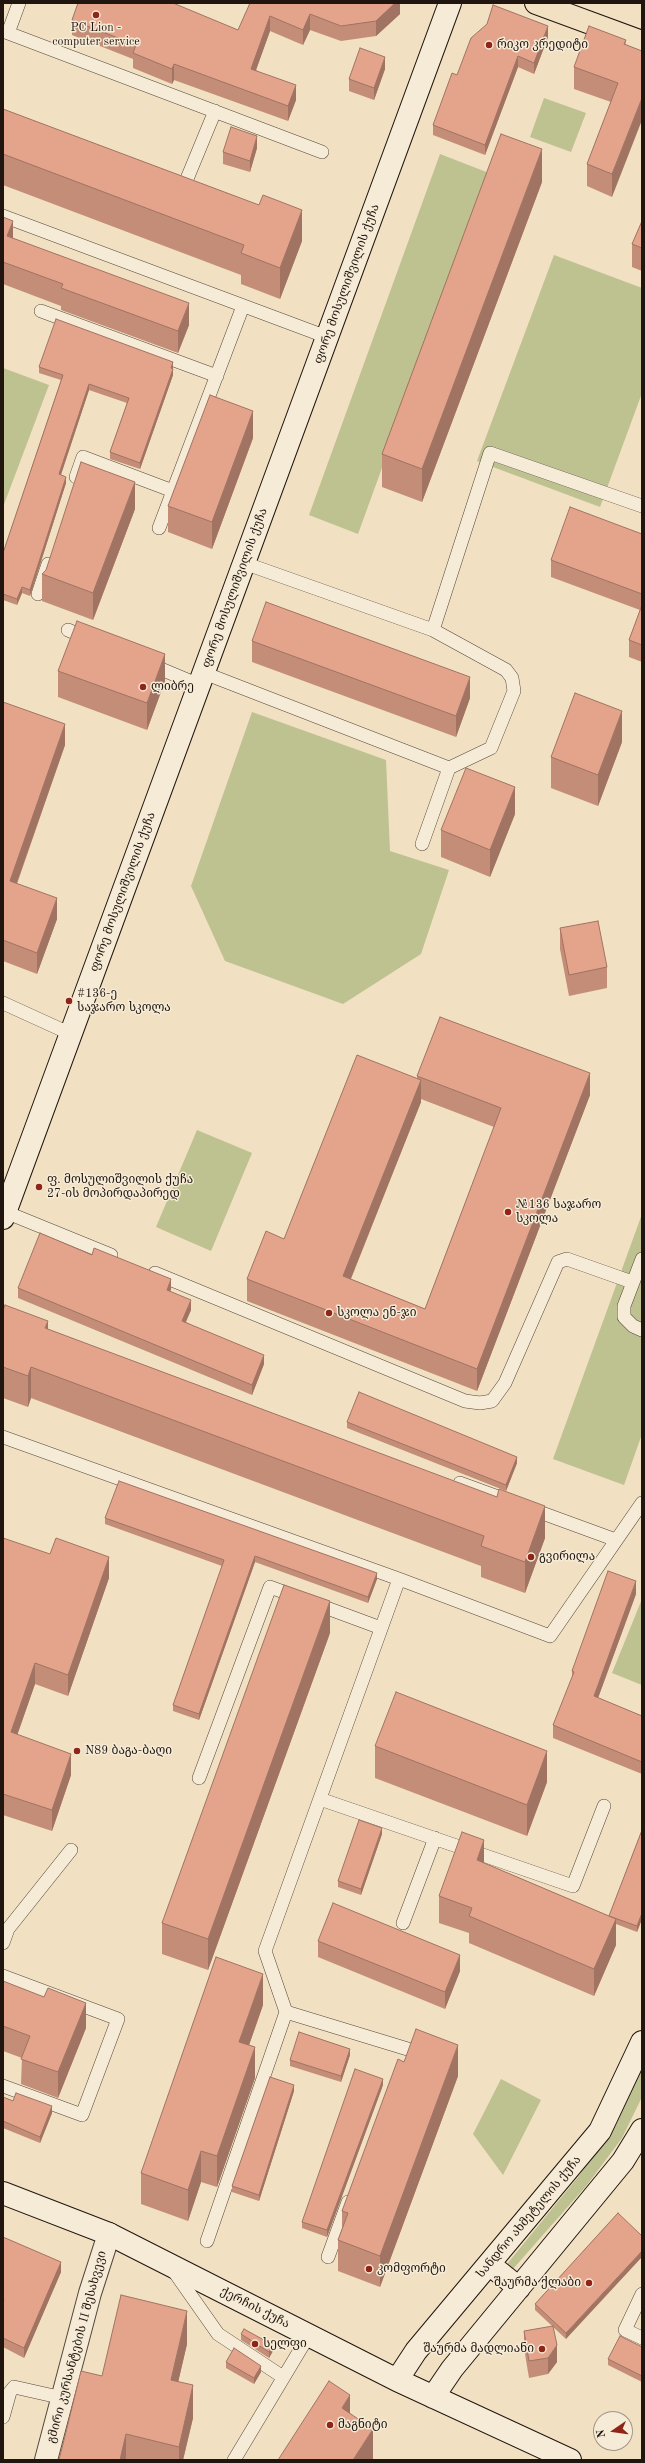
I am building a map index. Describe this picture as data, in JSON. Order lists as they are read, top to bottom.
{
  "streets": {
    "street": [
      "ფორე მოსულიშვილის ქუჩა",
      "სანდრო ახმეტელის ქუჩა",
      "ქერჩის ქუჩა",
      "გმირი კურსანტების II შესახვევი"
    ]
  },
  "crossings": [
    ["სანდრო ახმეტელის ქუჩა", "ქერჩის ქუჩა"],
    ["ქერჩის ქუჩა", "გმირი კურსანტების II შესახვევი"]
  ],
  "places": [
    "PC Lion - computer service",
    "რიკო კრედიტი",
    "ლიბრე",
    "#136-ე საჯარო სკოლა",
    "ფ. მოსულიშვილის ქუჩა 27-ის მოპირდაპირედ",
    "№136 საჯარო სკოლა",
    "სკოლა ენ-ჯი",
    "გვირილა",
    "N89 ბაგა-ბაღი",
    "კომფორტი",
    "შაურმა ქლაბი",
    "სელფი",
    "შაურმა მადლიანი",
    "მაგნიტი"
  ],
  "north": "left"
}
